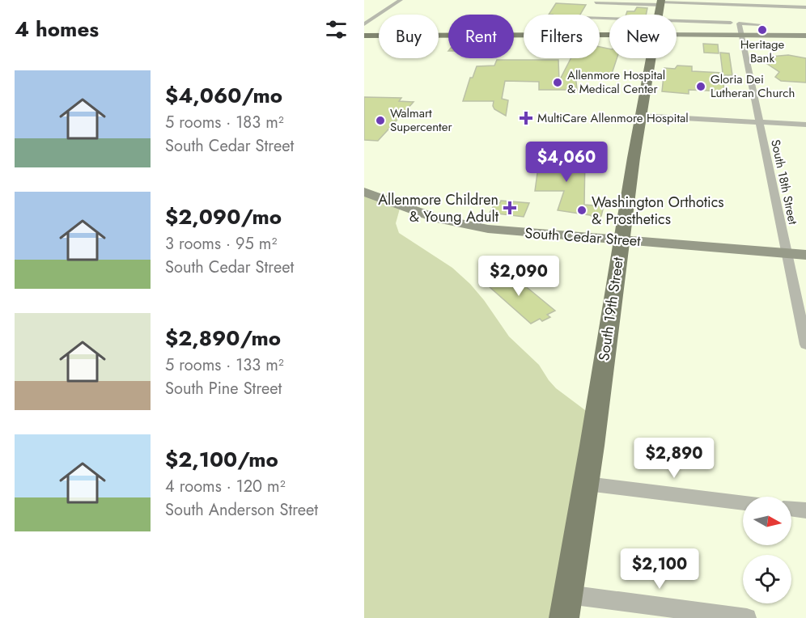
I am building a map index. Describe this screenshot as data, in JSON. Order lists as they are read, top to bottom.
{
  "streets": {
    "main road": ["South Cedar Street", "South 19th Street"],
    "street": ["South 18th Street"]
  },
  "crossings": [
    ["South 18th Street", "South Cedar Street"],
    ["South Cedar Street", "South 19th Street"]
  ],
  "places": {
    "other": [
      "Heritage Bank",
      "Allenmore Hospital & Medical Center",
      "Gloria Dei Lutheran Church",
      "Walmart Supercenter",
      "Washington Orthotics & Prosthetics"
    ],
    "health": ["MultiCare Allenmore Hospital", "Allenmore Children & Young Adult"]
  },
  "north": "right",
  "page": {
    "heading": "4 homes",
    "chip": [
      "Buy",
      "Rent",
      "Filters",
      "New"
    ],
    "list": [
      {
        "name": "$4,060/mo",
        "note": "5 rooms · 183 m² · South Cedar Street"
      },
      {
        "name": "$2,090/mo",
        "note": "3 rooms · 95 m² · South Cedar Street"
      },
      {
        "name": "$2,890/mo",
        "note": "5 rooms · 133 m² · South Pine Street"
      },
      {
        "name": "$2,100/mo",
        "note": "4 rooms · 120 m² · South Anderson Street"
      }
    ],
    "price": [
      "$4,060",
      "$2,090",
      "$2,890",
      "$2,100"
    ]
  }
}
